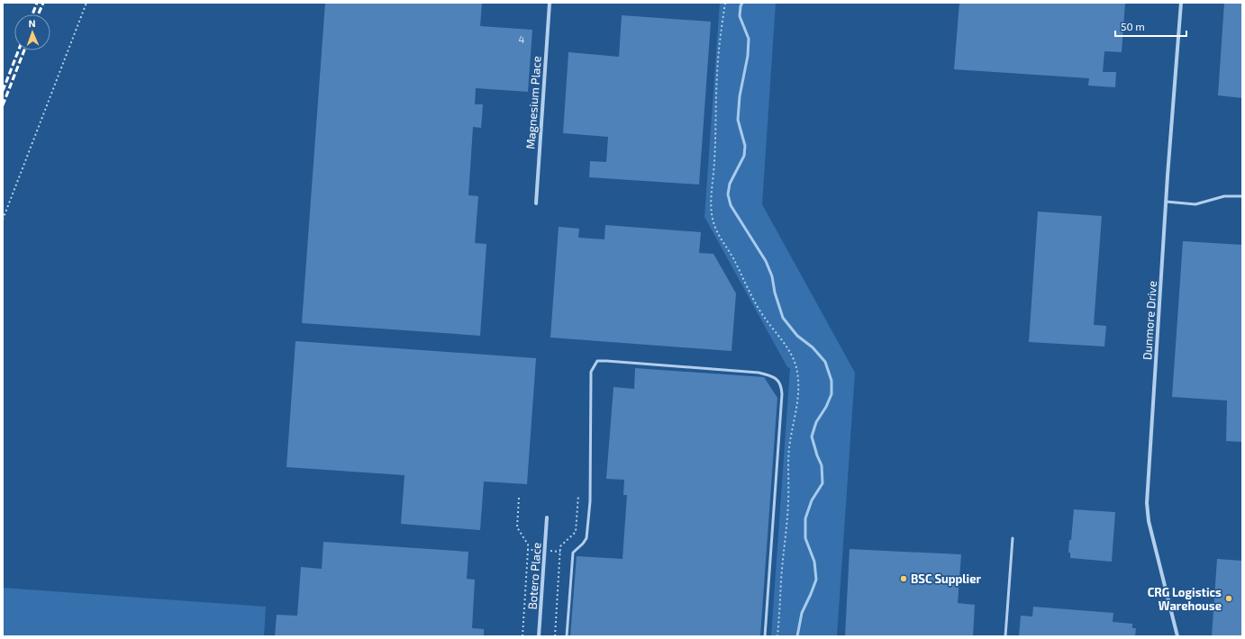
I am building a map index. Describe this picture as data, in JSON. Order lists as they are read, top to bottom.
{
  "streets": {
    "street": ["Magnesium Place", "Dunmore Drive", "Botero Place"]
  },
  "places": ["BSC Supplier", "CRG Logistics Warehouse"],
  "house_numbers": ["4"],
  "scale_bar": "50 m",
  "north": "top"
}
